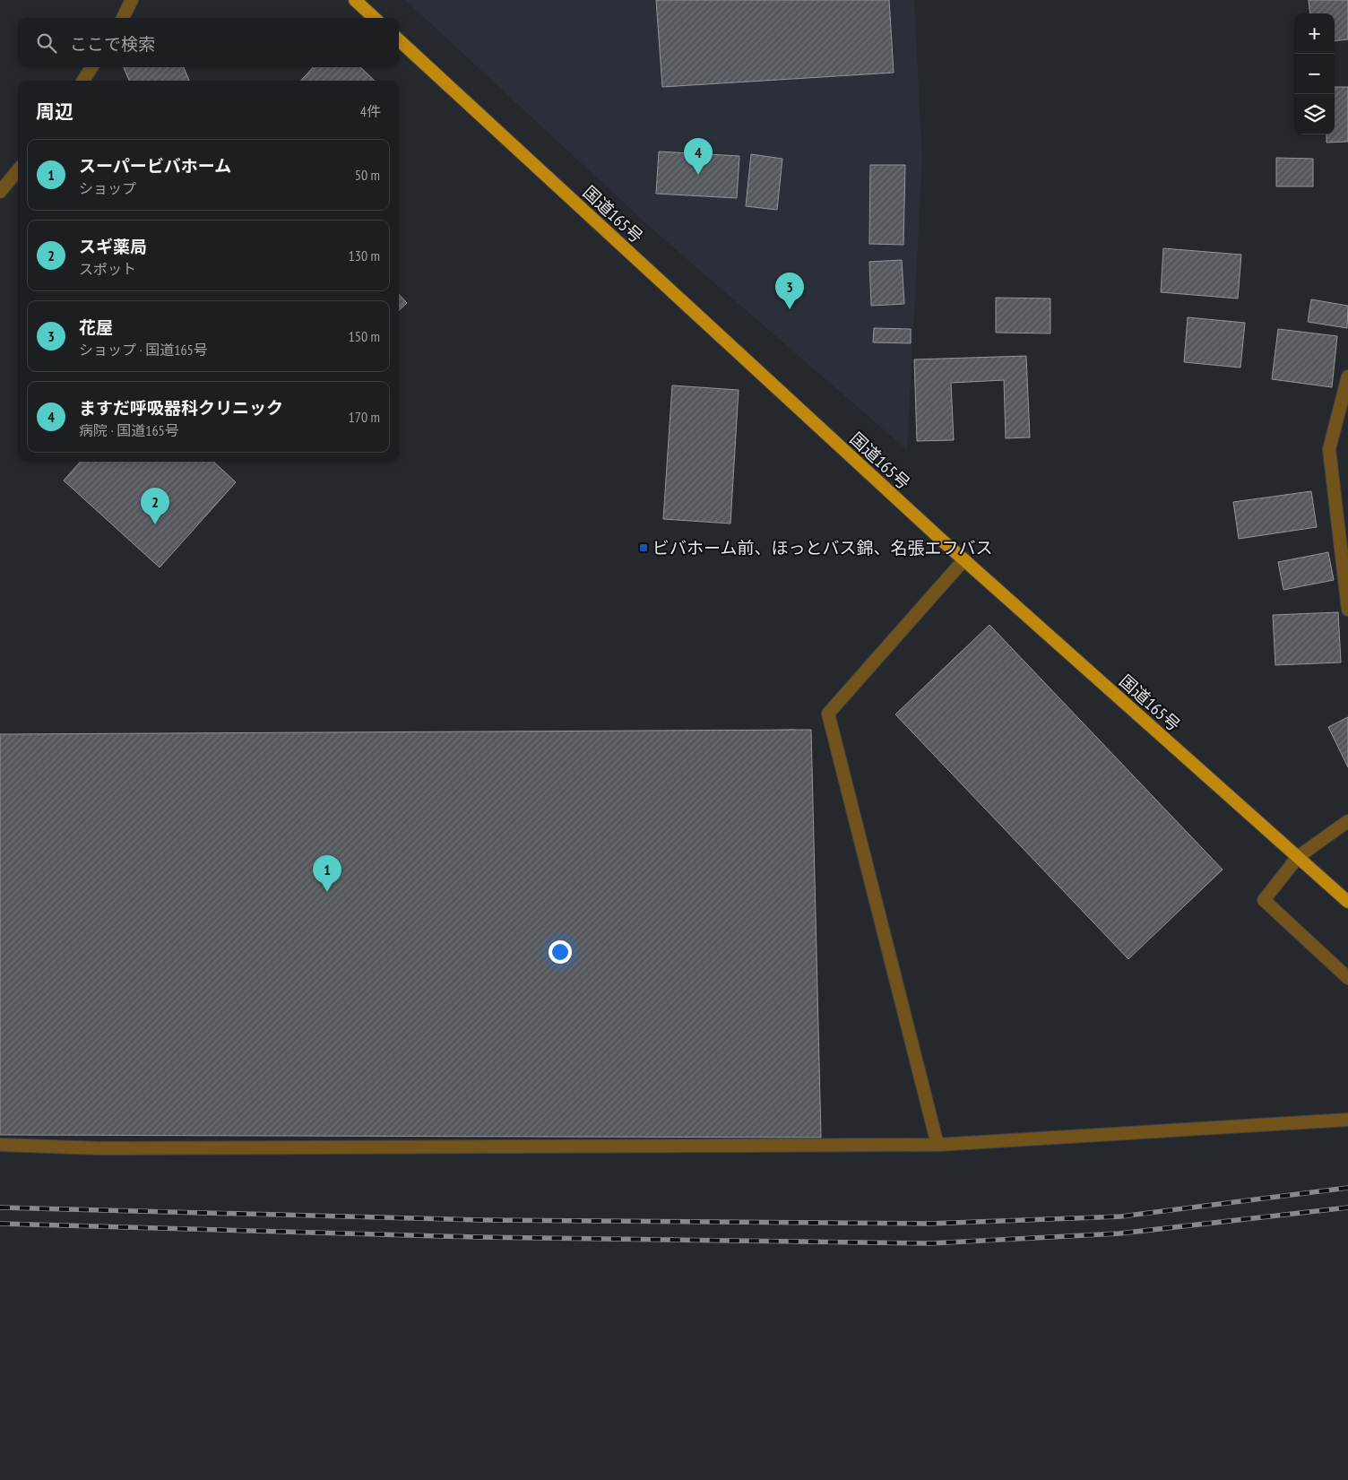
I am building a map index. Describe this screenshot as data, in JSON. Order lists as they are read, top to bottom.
{
  "streets": {
    "highway": ["国道165号"]
  },
  "places": {
    "transit": ["ビバホーム前、ほっとバス錦、名張エフバス"]
  },
  "page": {
    "map_buttons": ["+", "−"],
    "search": "ここで検索",
    "heading": ["周辺", "4件"],
    "pins": [
      "4",
      "3",
      "2",
      "1"
    ],
    "list": [
      {
        "mark": "1",
        "name": "スーパービバホーム",
        "note": "ショップ",
        "value": "50 m"
      },
      {
        "mark": "2",
        "name": "スギ薬局",
        "note": "スポット",
        "value": "130 m"
      },
      {
        "mark": "3",
        "name": "花屋",
        "note": "ショップ · 国道165号",
        "value": "150 m"
      },
      {
        "mark": "4",
        "name": "ますだ呼吸器科クリニック",
        "note": "病院 · 国道165号",
        "value": "170 m"
      }
    ]
  }
}
